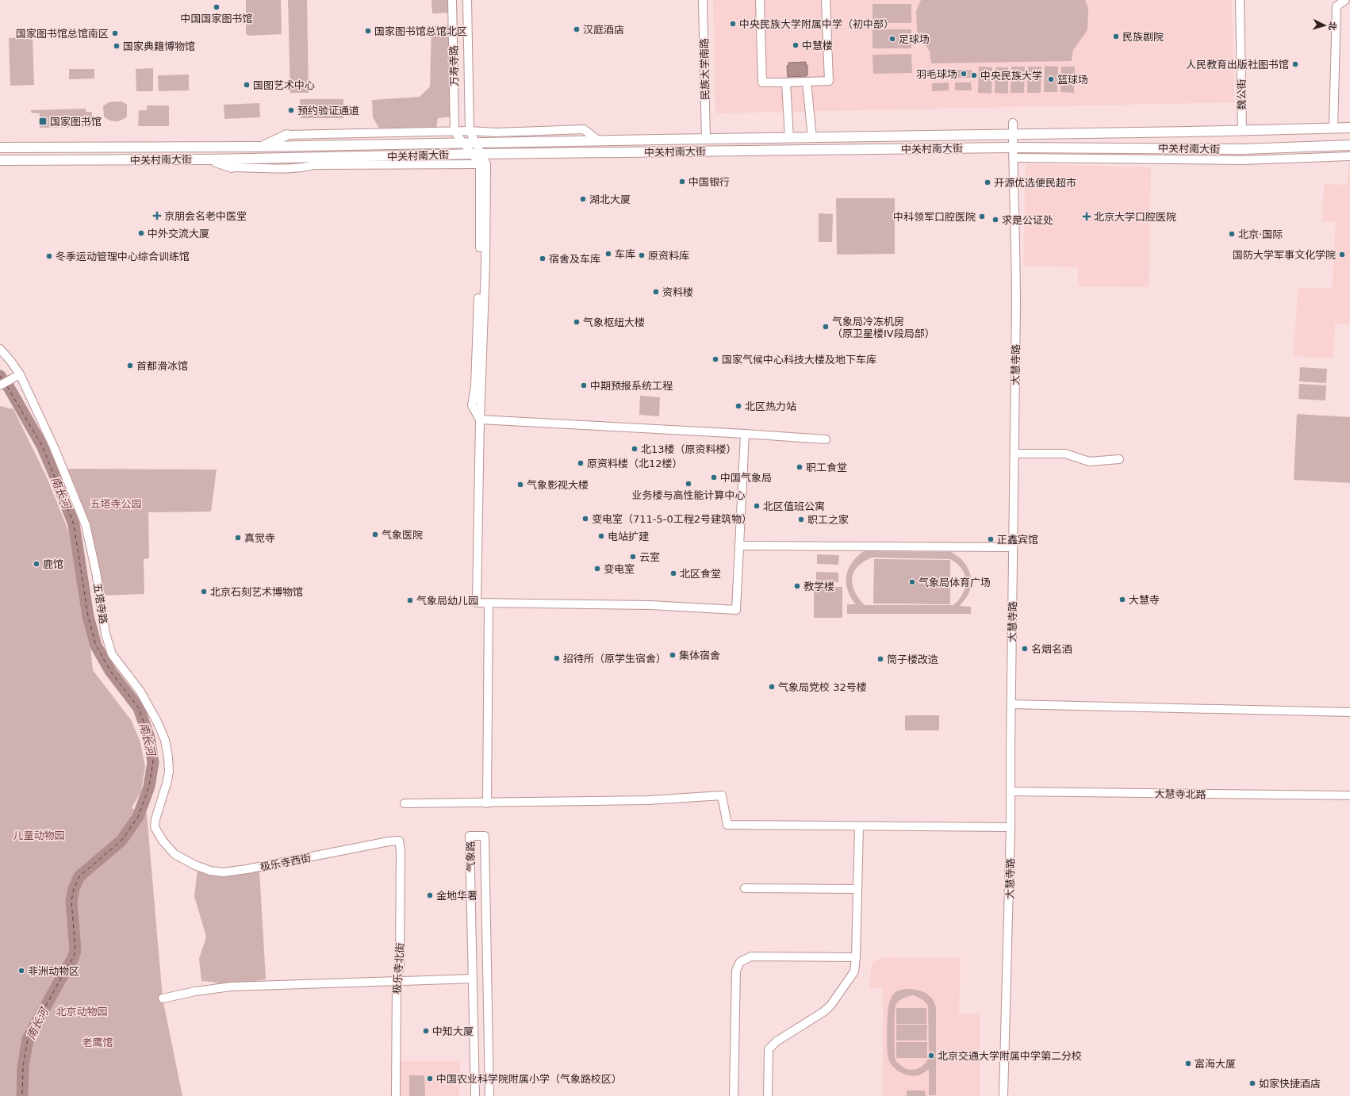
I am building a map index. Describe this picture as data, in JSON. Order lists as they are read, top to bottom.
{
  "streets": {
    "main road": ["中关村南大街"],
    "street": [
      "万寿寺路",
      "民族大学南路",
      "魏公街",
      "大慧寺路",
      "五塔寺路",
      "大慧寺北路",
      "气象路",
      "极乐寺西街",
      "极乐寺北街"
    ]
  },
  "crossings": [
    ["民族大学南路", "中关村南大街"],
    ["魏公街", "中关村南大街"],
    ["中关村南大街", "大慧寺路"],
    ["大慧寺路", "大慧寺北路"],
    ["五塔寺路", "极乐寺西街"],
    ["极乐寺西街", "极乐寺北街"]
  ],
  "water": ["南长河"],
  "parks": [
    "五塔寺公园",
    "儿童动物园",
    "北京动物园",
    "老鹰馆"
  ],
  "places": {
    "other": [
      "中国国家图书馆",
      "中央民族大学附属中学（初中部）",
      "汉庭酒店",
      "国家图书馆总馆北区",
      "国家图书馆总馆南区",
      "民族剧院",
      "足球场",
      "中慧楼",
      "国家典籍博物馆",
      "人民教育出版社图书馆",
      "羽毛球场",
      "中央民族大学",
      "篮球场",
      "国图艺术中心",
      "预约验证通道",
      "中国银行",
      "开源优选便民超市",
      "湖北大厦",
      "中科领军口腔医院",
      "求是公证处",
      "中外交流大厦",
      "北京·国际",
      "车库",
      "国防大学军事文化学院",
      "原资料库",
      "冬季运动管理中心综合训练馆",
      "宿舍及车库",
      "资料楼",
      "气象枢纽大楼",
      "气象局冷冻机房 （原卫星楼IV段局部）",
      "国家气候中心科技大楼及地下车库",
      "首都滑冰馆",
      "中期预报系统工程",
      "北区热力站",
      "北13楼（原资料楼）",
      "原资料楼（北12楼）",
      "职工食堂",
      "中国气象局",
      "业务楼与高性能计算中心",
      "气象影视大楼",
      "北区值班公寓",
      "变电室（711-5-0工程2号建筑物）",
      "职工之家",
      "气象医院",
      "电站扩建",
      "真觉寺",
      "正鑫宾馆",
      "云室",
      "鹿馆",
      "变电室",
      "北区食堂",
      "气象局体育广场",
      "教学楼",
      "北京石刻艺术博物馆",
      "大慧寺",
      "气象局幼儿园",
      "名烟名酒",
      "集体宿舍",
      "招待所（原学生宿舍）",
      "筒子楼改造",
      "气象局党校 32号楼",
      "金地华著",
      "非洲动物区",
      "中知大厦",
      "北京交通大学附属中学第二分校",
      "富海大厦",
      "中国农业科学院附属小学（气象路校区）",
      "如家快捷酒店"
    ],
    "transit": ["国家图书馆"],
    "health": ["京朋会名老中医堂", "北京大学口腔医院"]
  },
  "north": "right"
}
